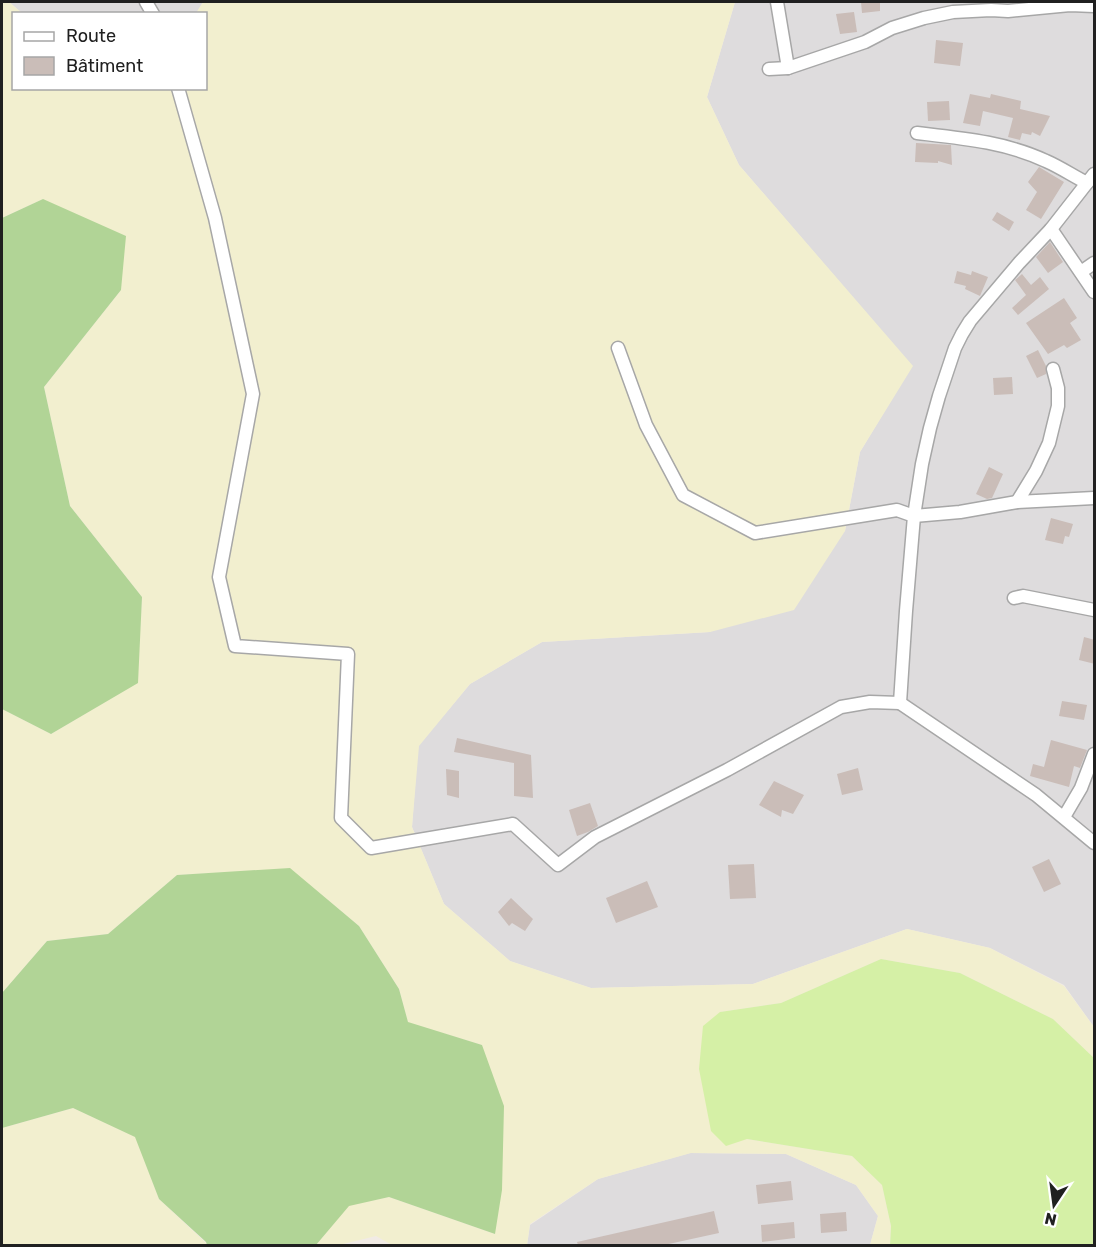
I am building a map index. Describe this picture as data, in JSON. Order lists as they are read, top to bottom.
{
  "legend": ["Route", "Bâtiment"],
  "north": "bottom"
}
